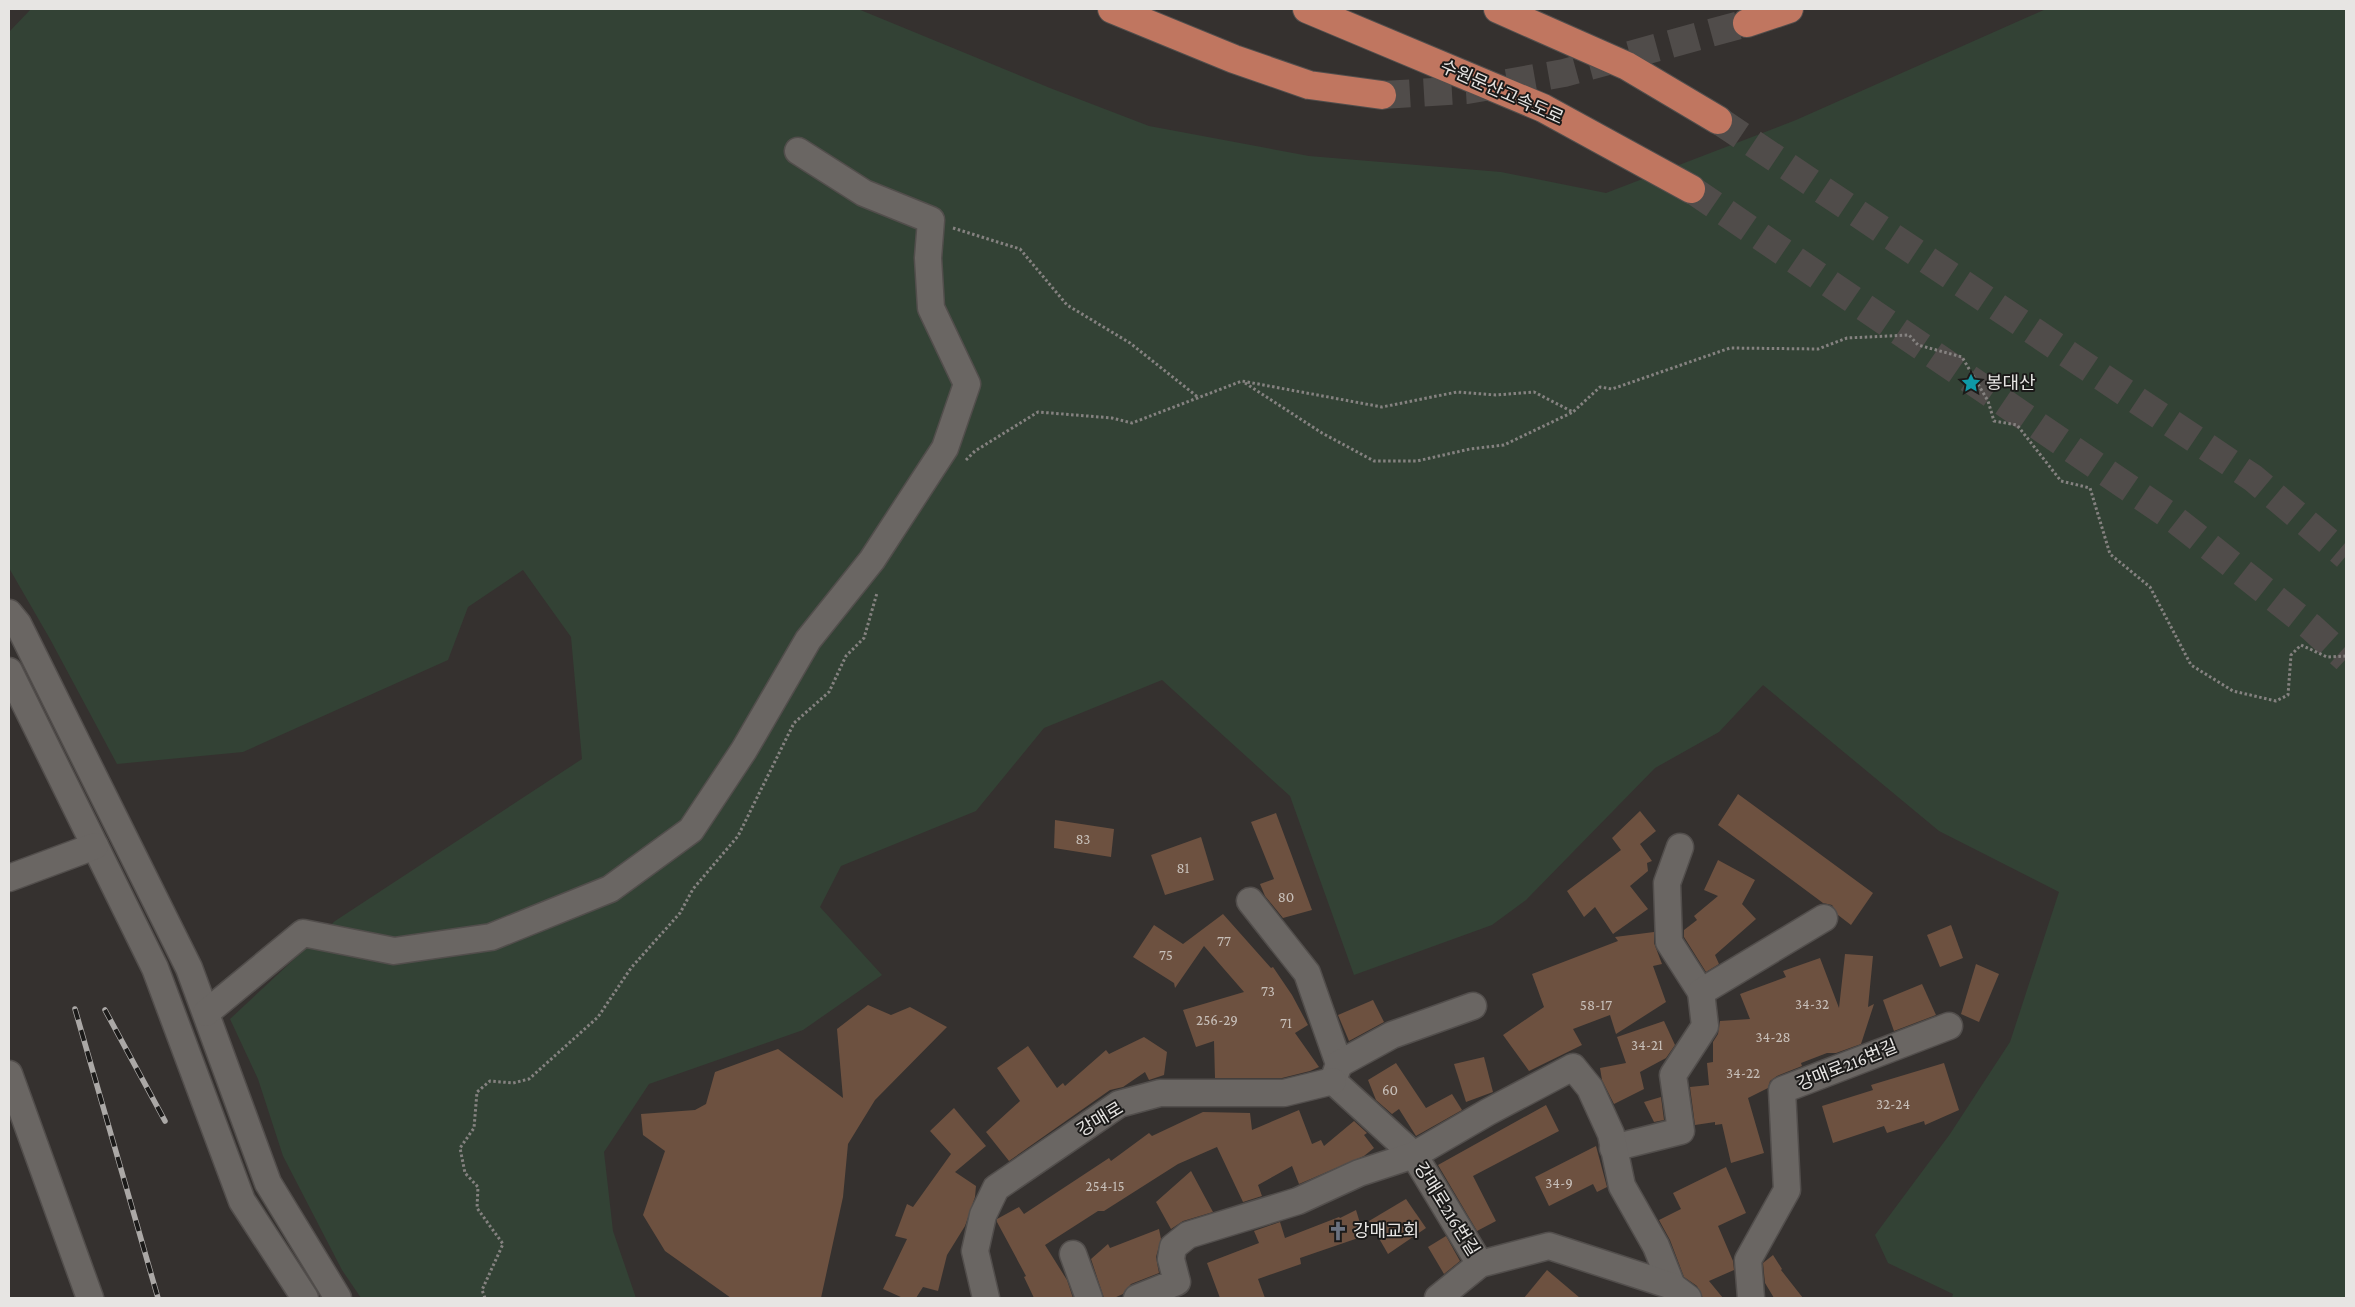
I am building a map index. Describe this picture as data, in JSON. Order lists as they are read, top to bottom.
{
  "streets": {
    "highway": ["수원문산고속도로"],
    "street": ["강매로216번길", "강매로"]
  },
  "crossings": [
    ["강매로216번길", "강매로"]
  ],
  "places": {
    "place": ["봉대산"],
    "church": ["강매교회"]
  },
  "house_numbers": [
    "83",
    "81",
    "80",
    "77",
    "75",
    "73",
    "34-32",
    "58-17",
    "256-29",
    "71",
    "34-28",
    "34-21",
    "34-22",
    "60",
    "32-24",
    "34-9",
    "254-15"
  ]
}
